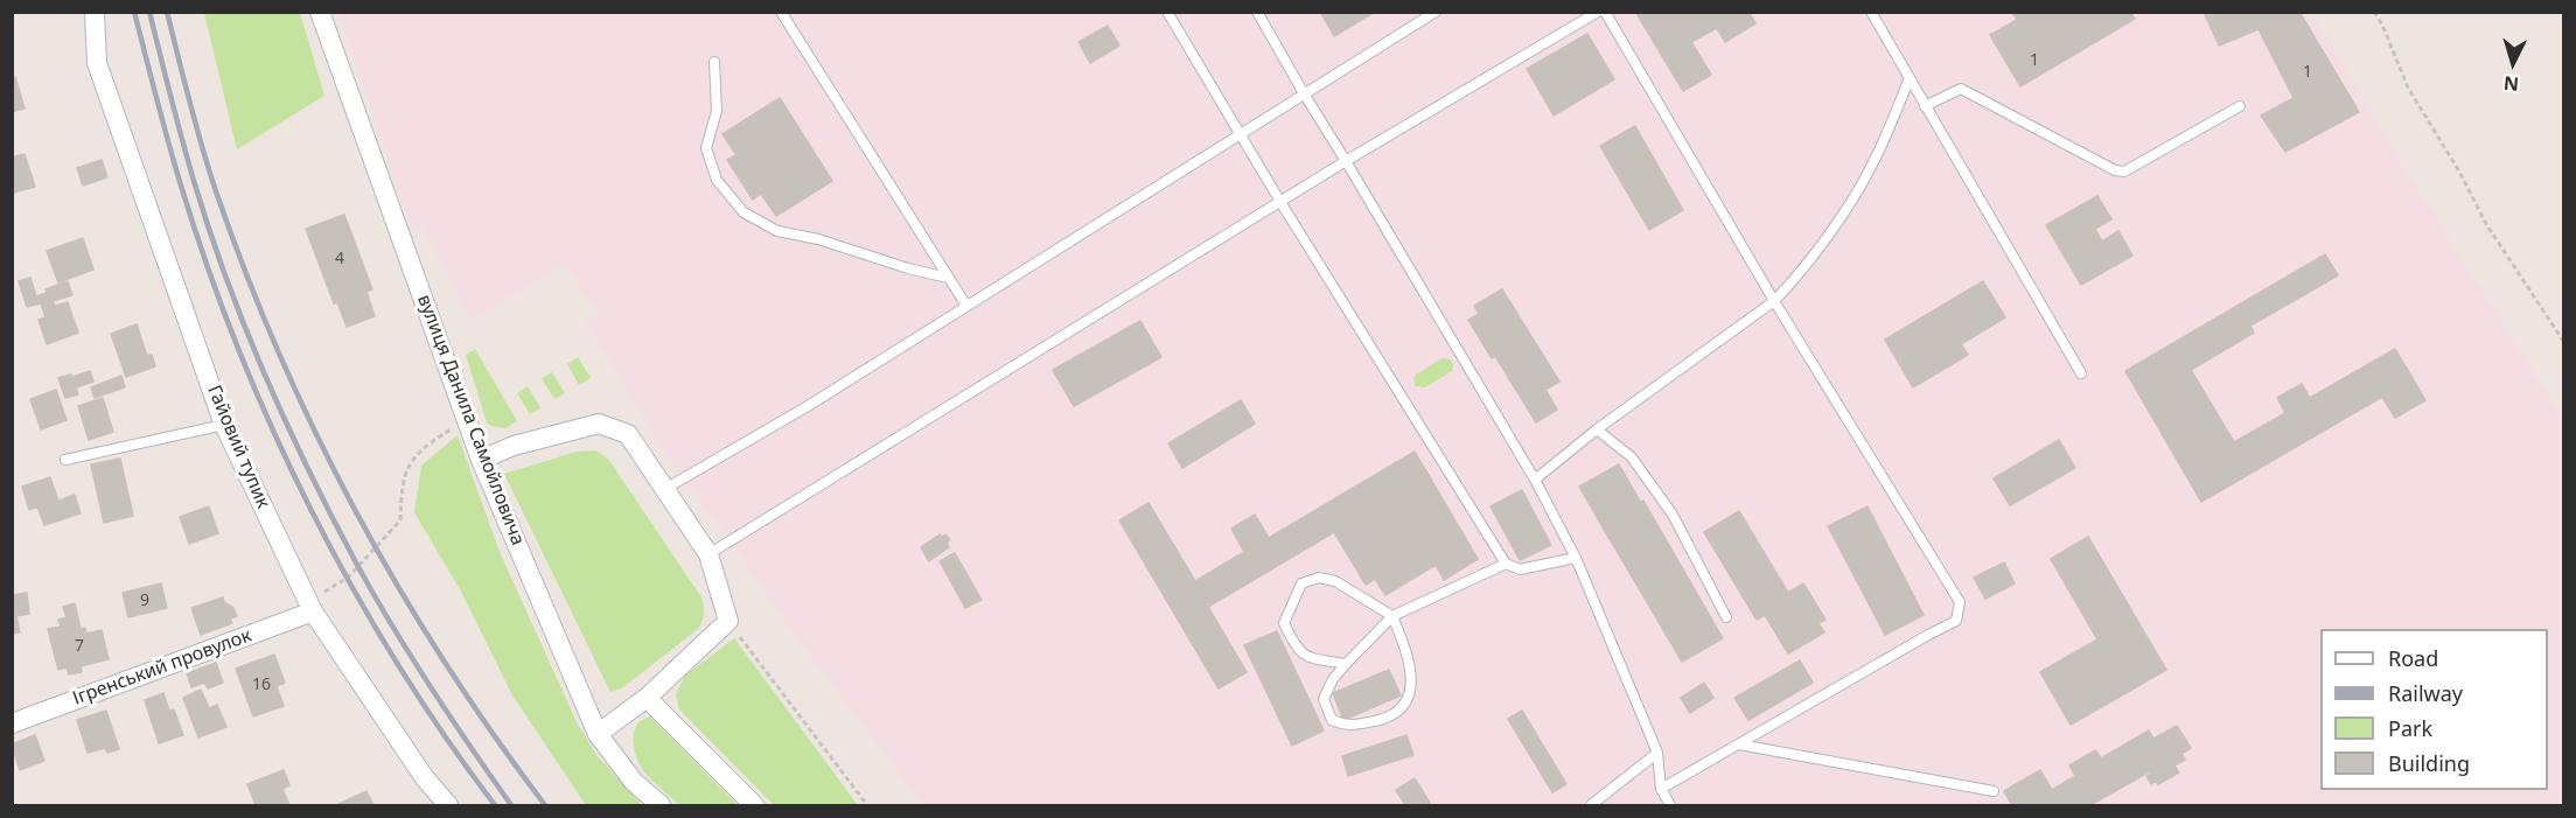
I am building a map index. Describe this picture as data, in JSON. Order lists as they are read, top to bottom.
{
  "streets": {
    "street": ["вулиця Данила Самойловича", "Гайовий тупик", "Ігренський провулок"]
  },
  "crossings": [
    ["Гайовий тупик", "Ігренський провулок"]
  ],
  "house_numbers": [
    "1",
    "1",
    "4",
    "9",
    "7",
    "16"
  ],
  "legend": [
    "Road",
    "Railway",
    "Park",
    "Building"
  ],
  "north": "bottom"
}
